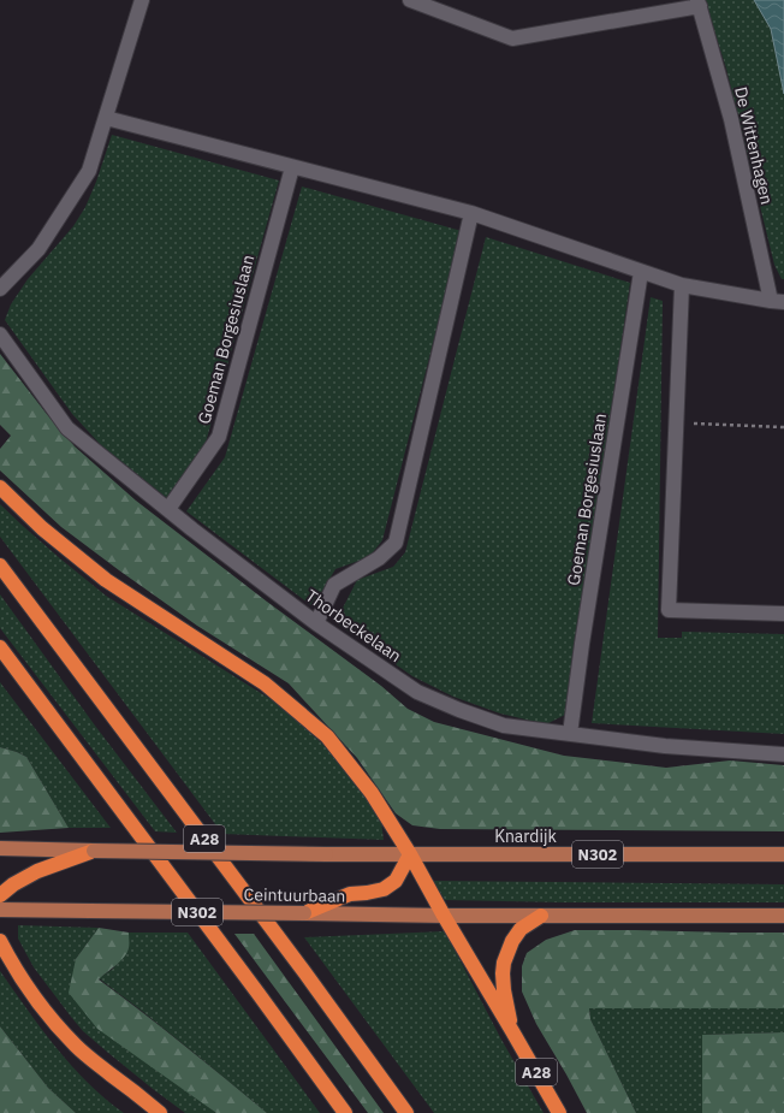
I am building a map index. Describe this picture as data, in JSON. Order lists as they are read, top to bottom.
{
  "streets": {
    "highway": ["A28"],
    "main road": ["Knardijk", "N302", "Ceintuurbaan"],
    "street": ["De Wittenhagen", "Goeman Borgesiuslaan", "Thorbeckelaan"]
  },
  "crossings": [
    ["Goeman Borgesiuslaan", "Thorbeckelaan"],
    ["Knardijk", "N302"],
    ["A28", "N302"],
    ["A28", "Ceintuurbaan"],
    ["N302", "Ceintuurbaan"]
  ]
}
